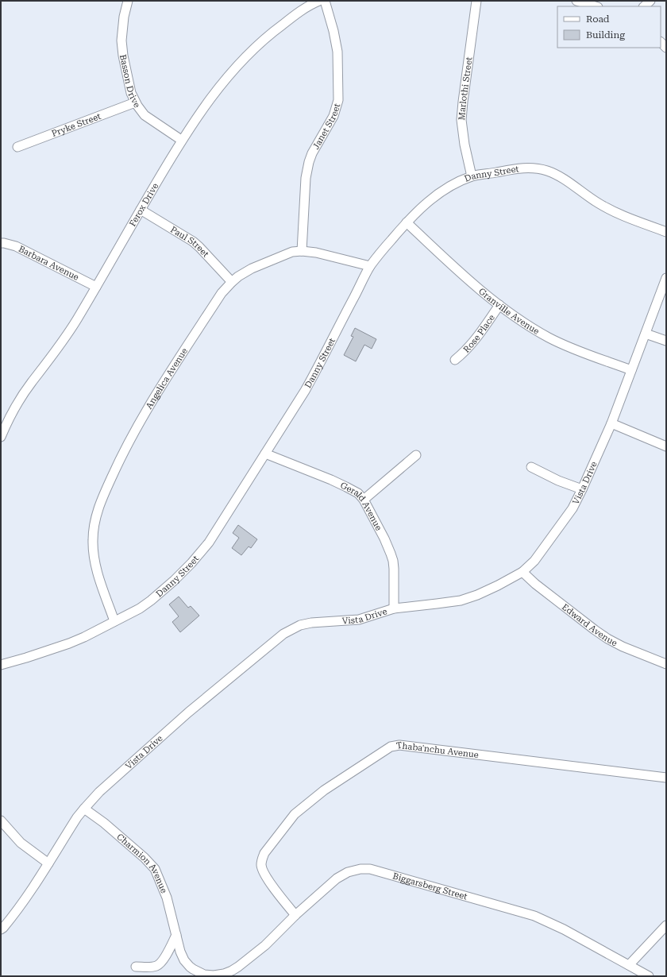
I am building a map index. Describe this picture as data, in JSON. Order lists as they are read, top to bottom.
{
  "streets": {
    "street": [
      "Basson Drive",
      "Marlothi Street",
      "Pryke Street",
      "Janet Street",
      "Danny Street",
      "Ferox Drive",
      "Paul Street",
      "Barbara Avenue",
      "Granville Avenue",
      "Rose Place",
      "Angelica Avenue",
      "Vista Drive",
      "Gerald Avenue",
      "Edward Avenue",
      "Thaba'nchu Avenue",
      "Charmion Avenue",
      "Biggarsberg Street"
    ]
  },
  "crossings": [
    ["Basson Drive", "Pryke Street"],
    ["Basson Drive", "Ferox Drive"],
    ["Marlothi Street", "Danny Street"],
    ["Janet Street", "Angelica Avenue"],
    ["Danny Street", "Granville Avenue"],
    ["Danny Street", "Angelica Avenue"],
    ["Danny Street", "Gerald Avenue"],
    ["Ferox Drive", "Paul Street"],
    ["Ferox Drive", "Barbara Avenue"],
    ["Paul Street", "Angelica Avenue"],
    ["Granville Avenue", "Rose Place"],
    ["Granville Avenue", "Vista Drive"],
    ["Vista Drive", "Gerald Avenue"],
    ["Vista Drive", "Edward Avenue"],
    ["Vista Drive", "Charmion Avenue"],
    ["Thaba'nchu Avenue", "Biggarsberg Street"],
    ["Charmion Avenue", "Biggarsberg Street"]
  ],
  "legend": ["Road", "Building"]
}
